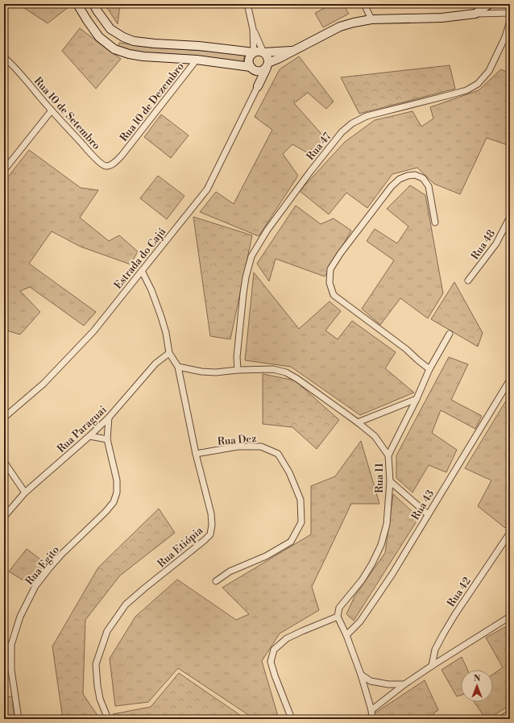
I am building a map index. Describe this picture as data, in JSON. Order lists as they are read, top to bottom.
{
  "streets": {
    "main road": ["Estrada do Cajú"],
    "street": [
      "Rua 10 de Dezembro",
      "Rua 10 de Setembro",
      "Rua 47",
      "Rua 48",
      "Rua Paraguai",
      "Rua Dez",
      "Rua 11",
      "Rua 43",
      "Rua Etiópia",
      "Rua Egito",
      "Rua 42"
    ]
  },
  "crossings": [
    ["Rua 10 de Dezembro", "Rua 10 de Setembro"],
    ["Rua 47", "Rua 11"],
    ["Rua Paraguai", "Rua Egito"],
    ["Rua Dez", "Rua Etiópia"],
    ["Rua 11", "Rua Etiópia"]
  ],
  "north": "top"
}
